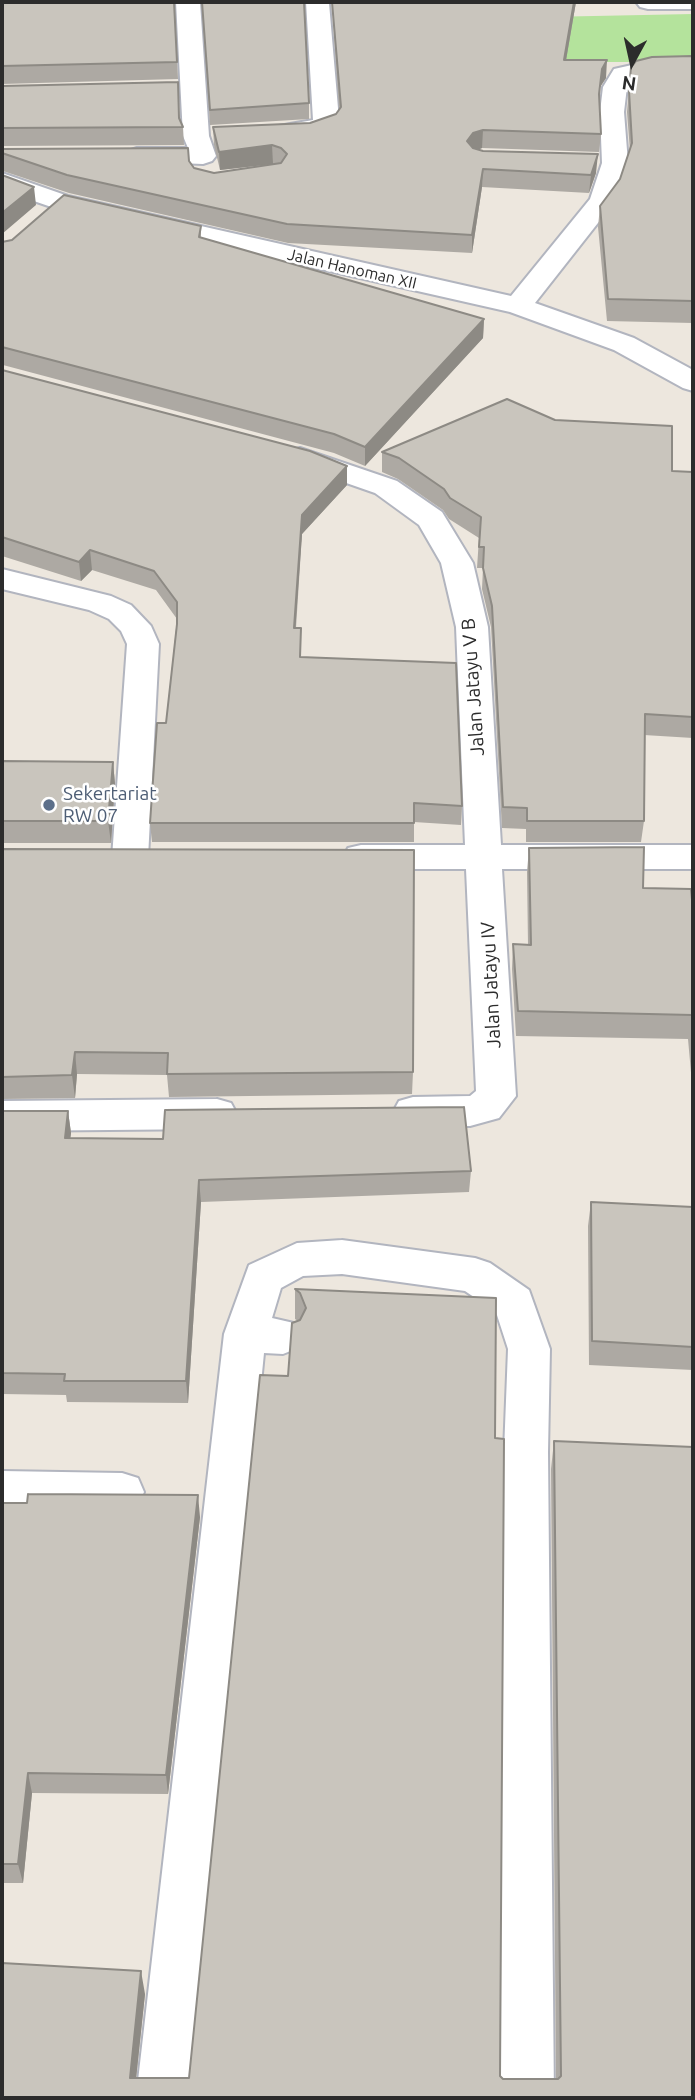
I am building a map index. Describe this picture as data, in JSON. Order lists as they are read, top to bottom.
{
  "streets": {
    "street": ["Jalan Hanoman XII", "Jalan Jatayu V B", "Jalan Jatayu IV"]
  },
  "crossings": [
    ["Jalan Jatayu V B", "Jalan Jatayu IV"]
  ],
  "places": ["Sekertariat RW 07"],
  "north": "bottom"
}
